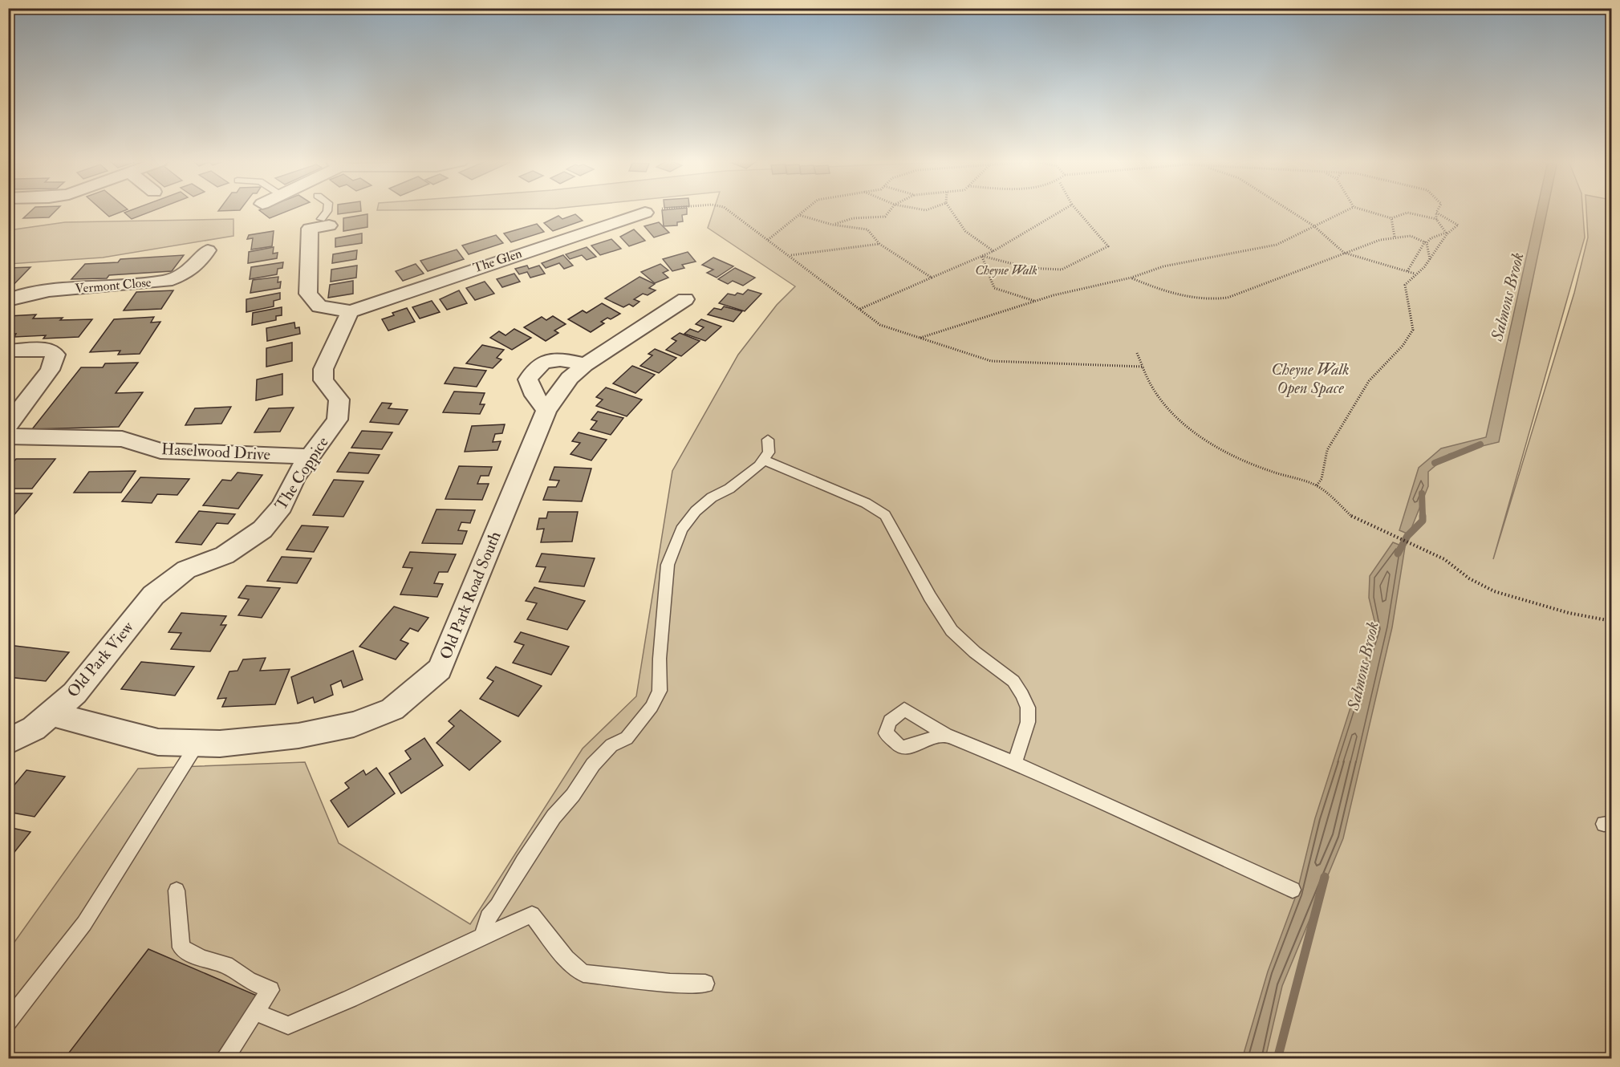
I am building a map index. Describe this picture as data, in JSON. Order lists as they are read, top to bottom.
{
  "streets": {
    "street": [
      "The Glen",
      "Vermont Close",
      "Haselwood Drive",
      "The Coppice",
      "Old Park Road South",
      "Old Park View"
    ]
  },
  "crossings": [
    ["The Glen", "The Coppice"],
    ["Haselwood Drive", "The Coppice"],
    ["The Coppice", "Old Park View"],
    ["Old Park Road South", "Old Park View"]
  ],
  "water": ["Salmons Brook"],
  "parks": ["Cheyne Walk", "Cheyne Walk Open Space"]
}
